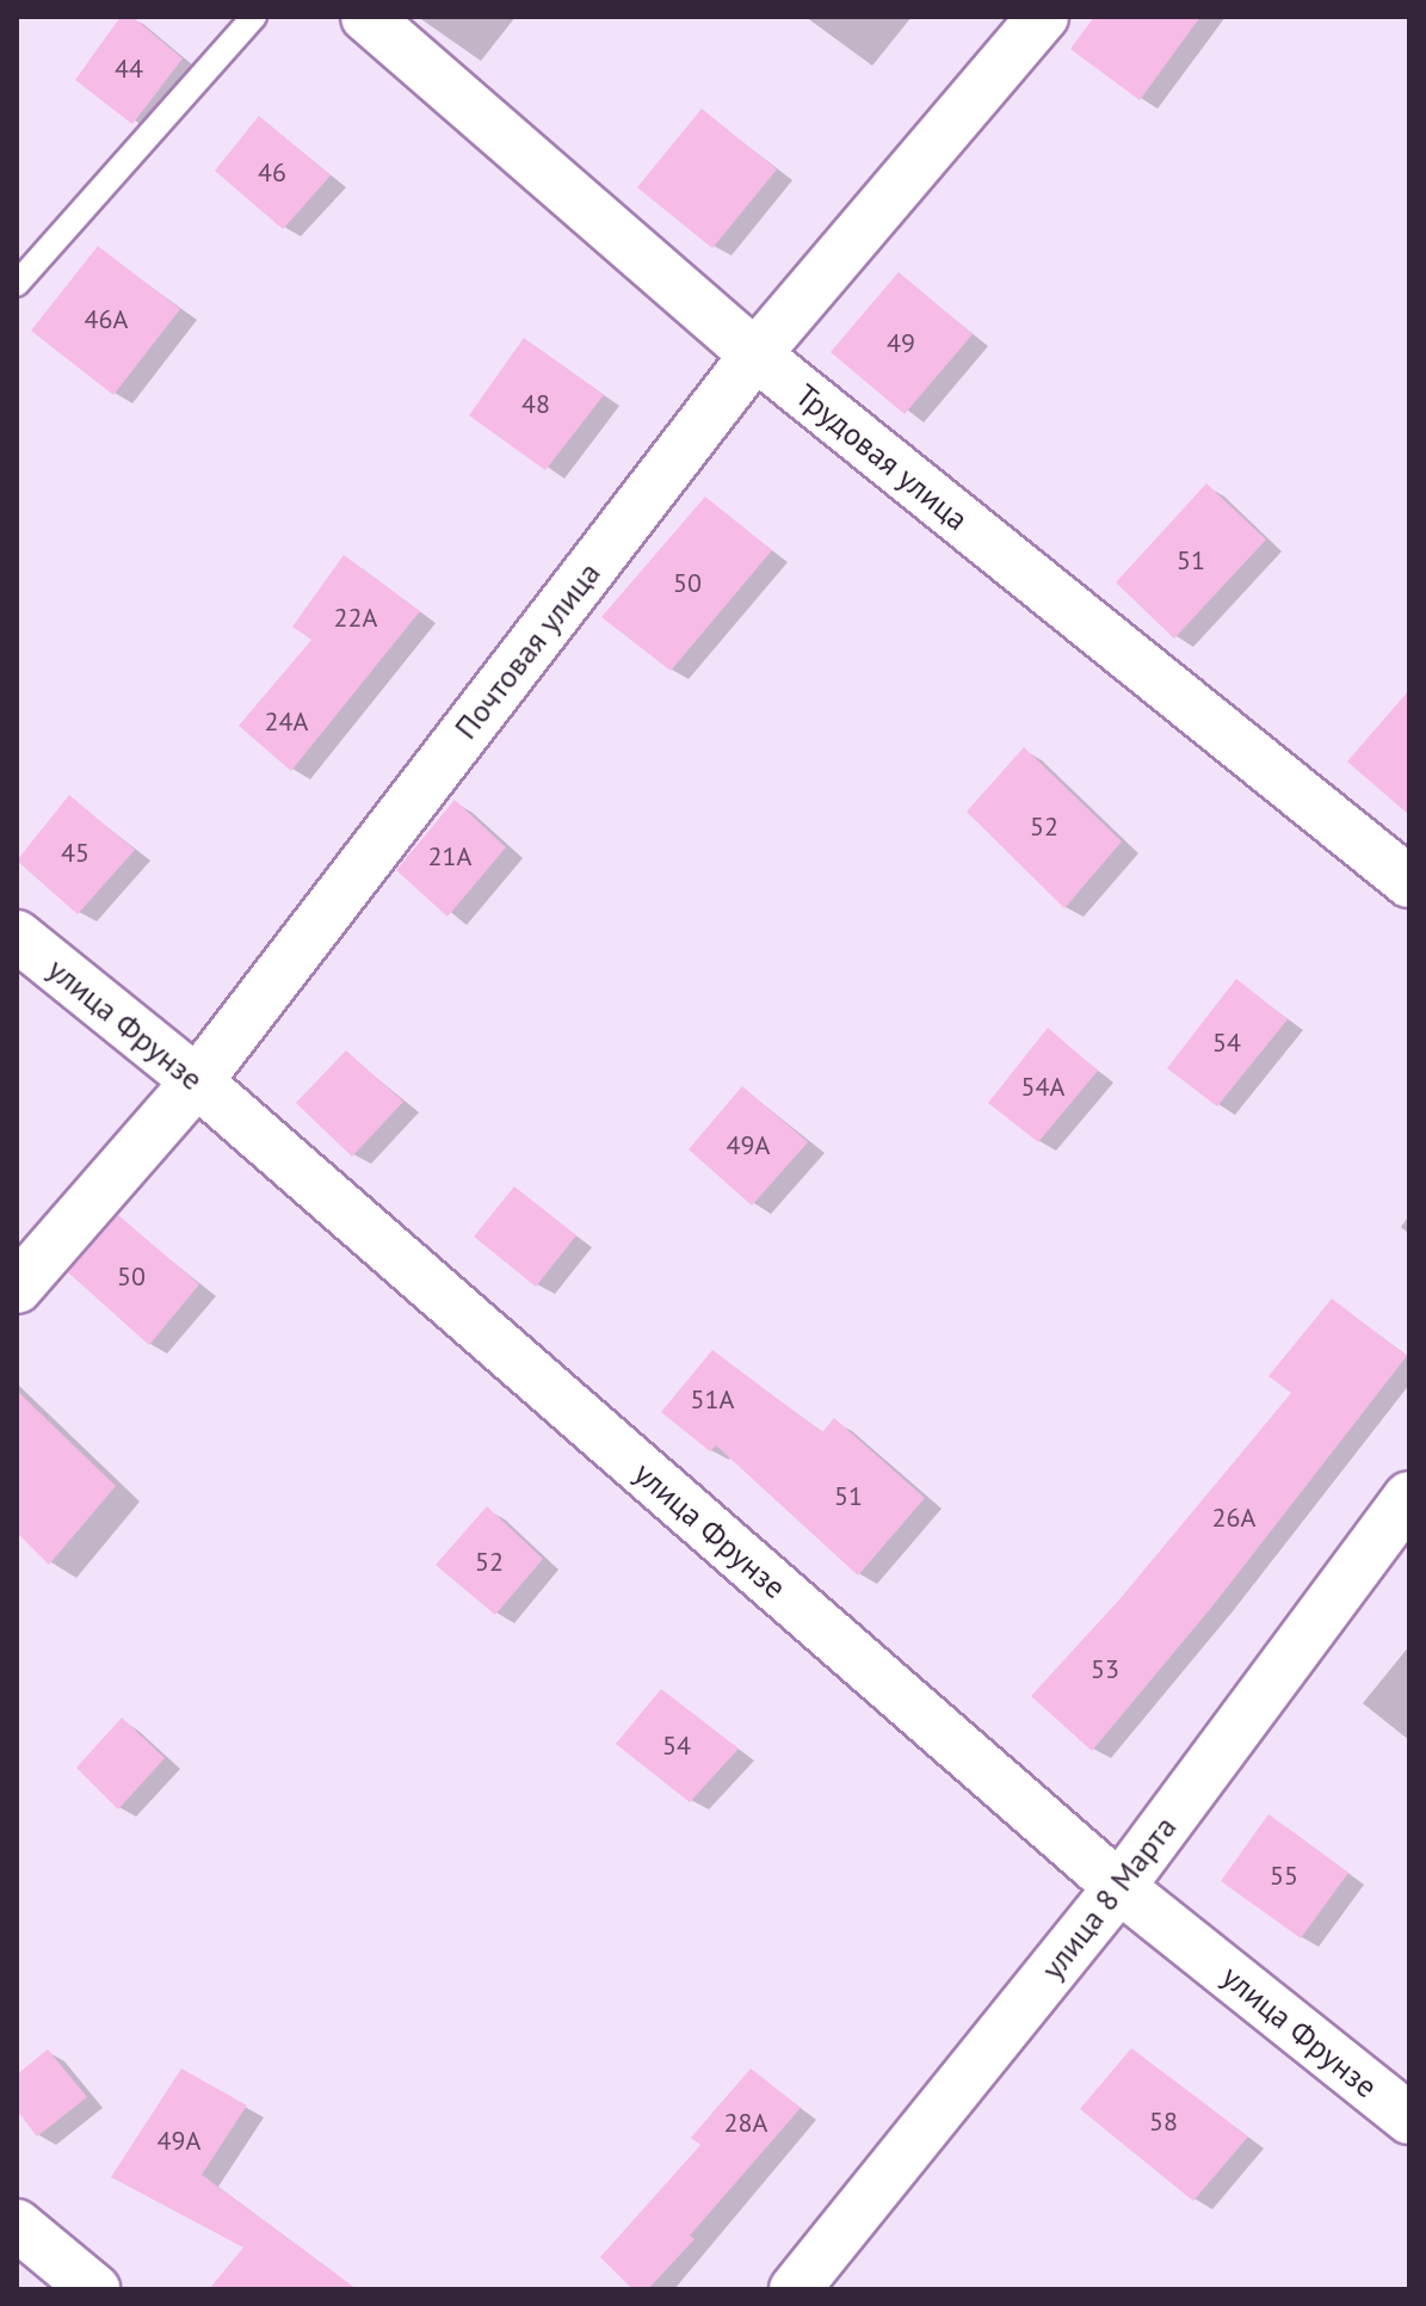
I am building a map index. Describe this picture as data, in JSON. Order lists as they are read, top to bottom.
{
  "streets": {
    "street": [
      "Трудовая улица",
      "Почтовая улица",
      "улица Фрунзе",
      "улица 8 Марта"
    ]
  },
  "crossings": [
    ["Трудовая улица", "Почтовая улица"],
    ["Почтовая улица", "улица Фрунзе"],
    ["улица Фрунзе", "улица 8 Марта"]
  ],
  "house_numbers": [
    "44",
    "46",
    "46А",
    "49",
    "48",
    "51",
    "50",
    "22А",
    "24А",
    "52",
    "45",
    "21А",
    "54",
    "54А",
    "49А",
    "50",
    "51А",
    "51",
    "26А",
    "52",
    "53",
    "54",
    "55",
    "58",
    "28А",
    "49А"
  ]
}
